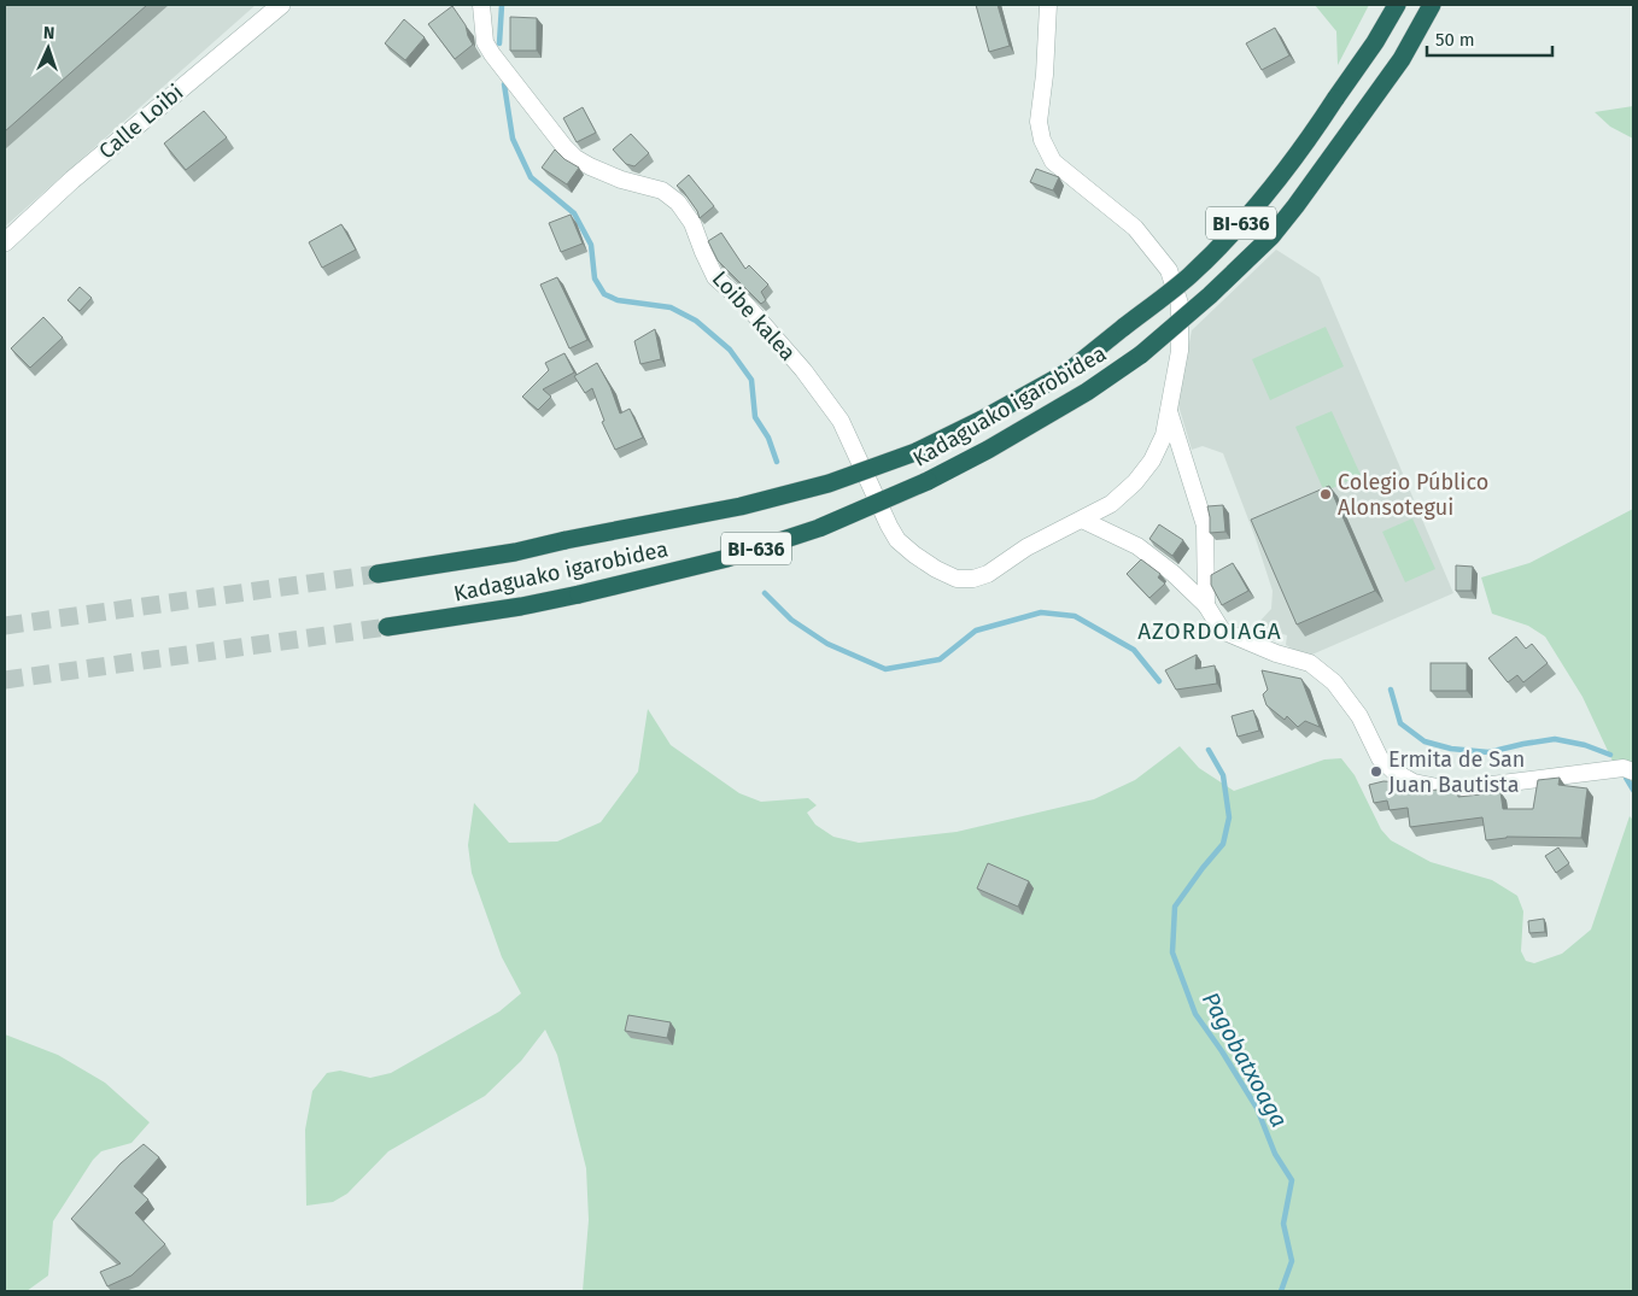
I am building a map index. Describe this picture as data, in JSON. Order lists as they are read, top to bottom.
{
  "streets": {
    "highway": ["BI-636", "Kadaguako igarobidea"],
    "street": ["Calle Loibi", "Loibe kalea"]
  },
  "districts": ["AZORDOIAGA"],
  "water": ["Pagobatxoaga"],
  "places": ["Colegio Público Alonsotegui", "Ermita de San Juan Bautista"],
  "scale_bar": "50 m",
  "north": "top"
}
